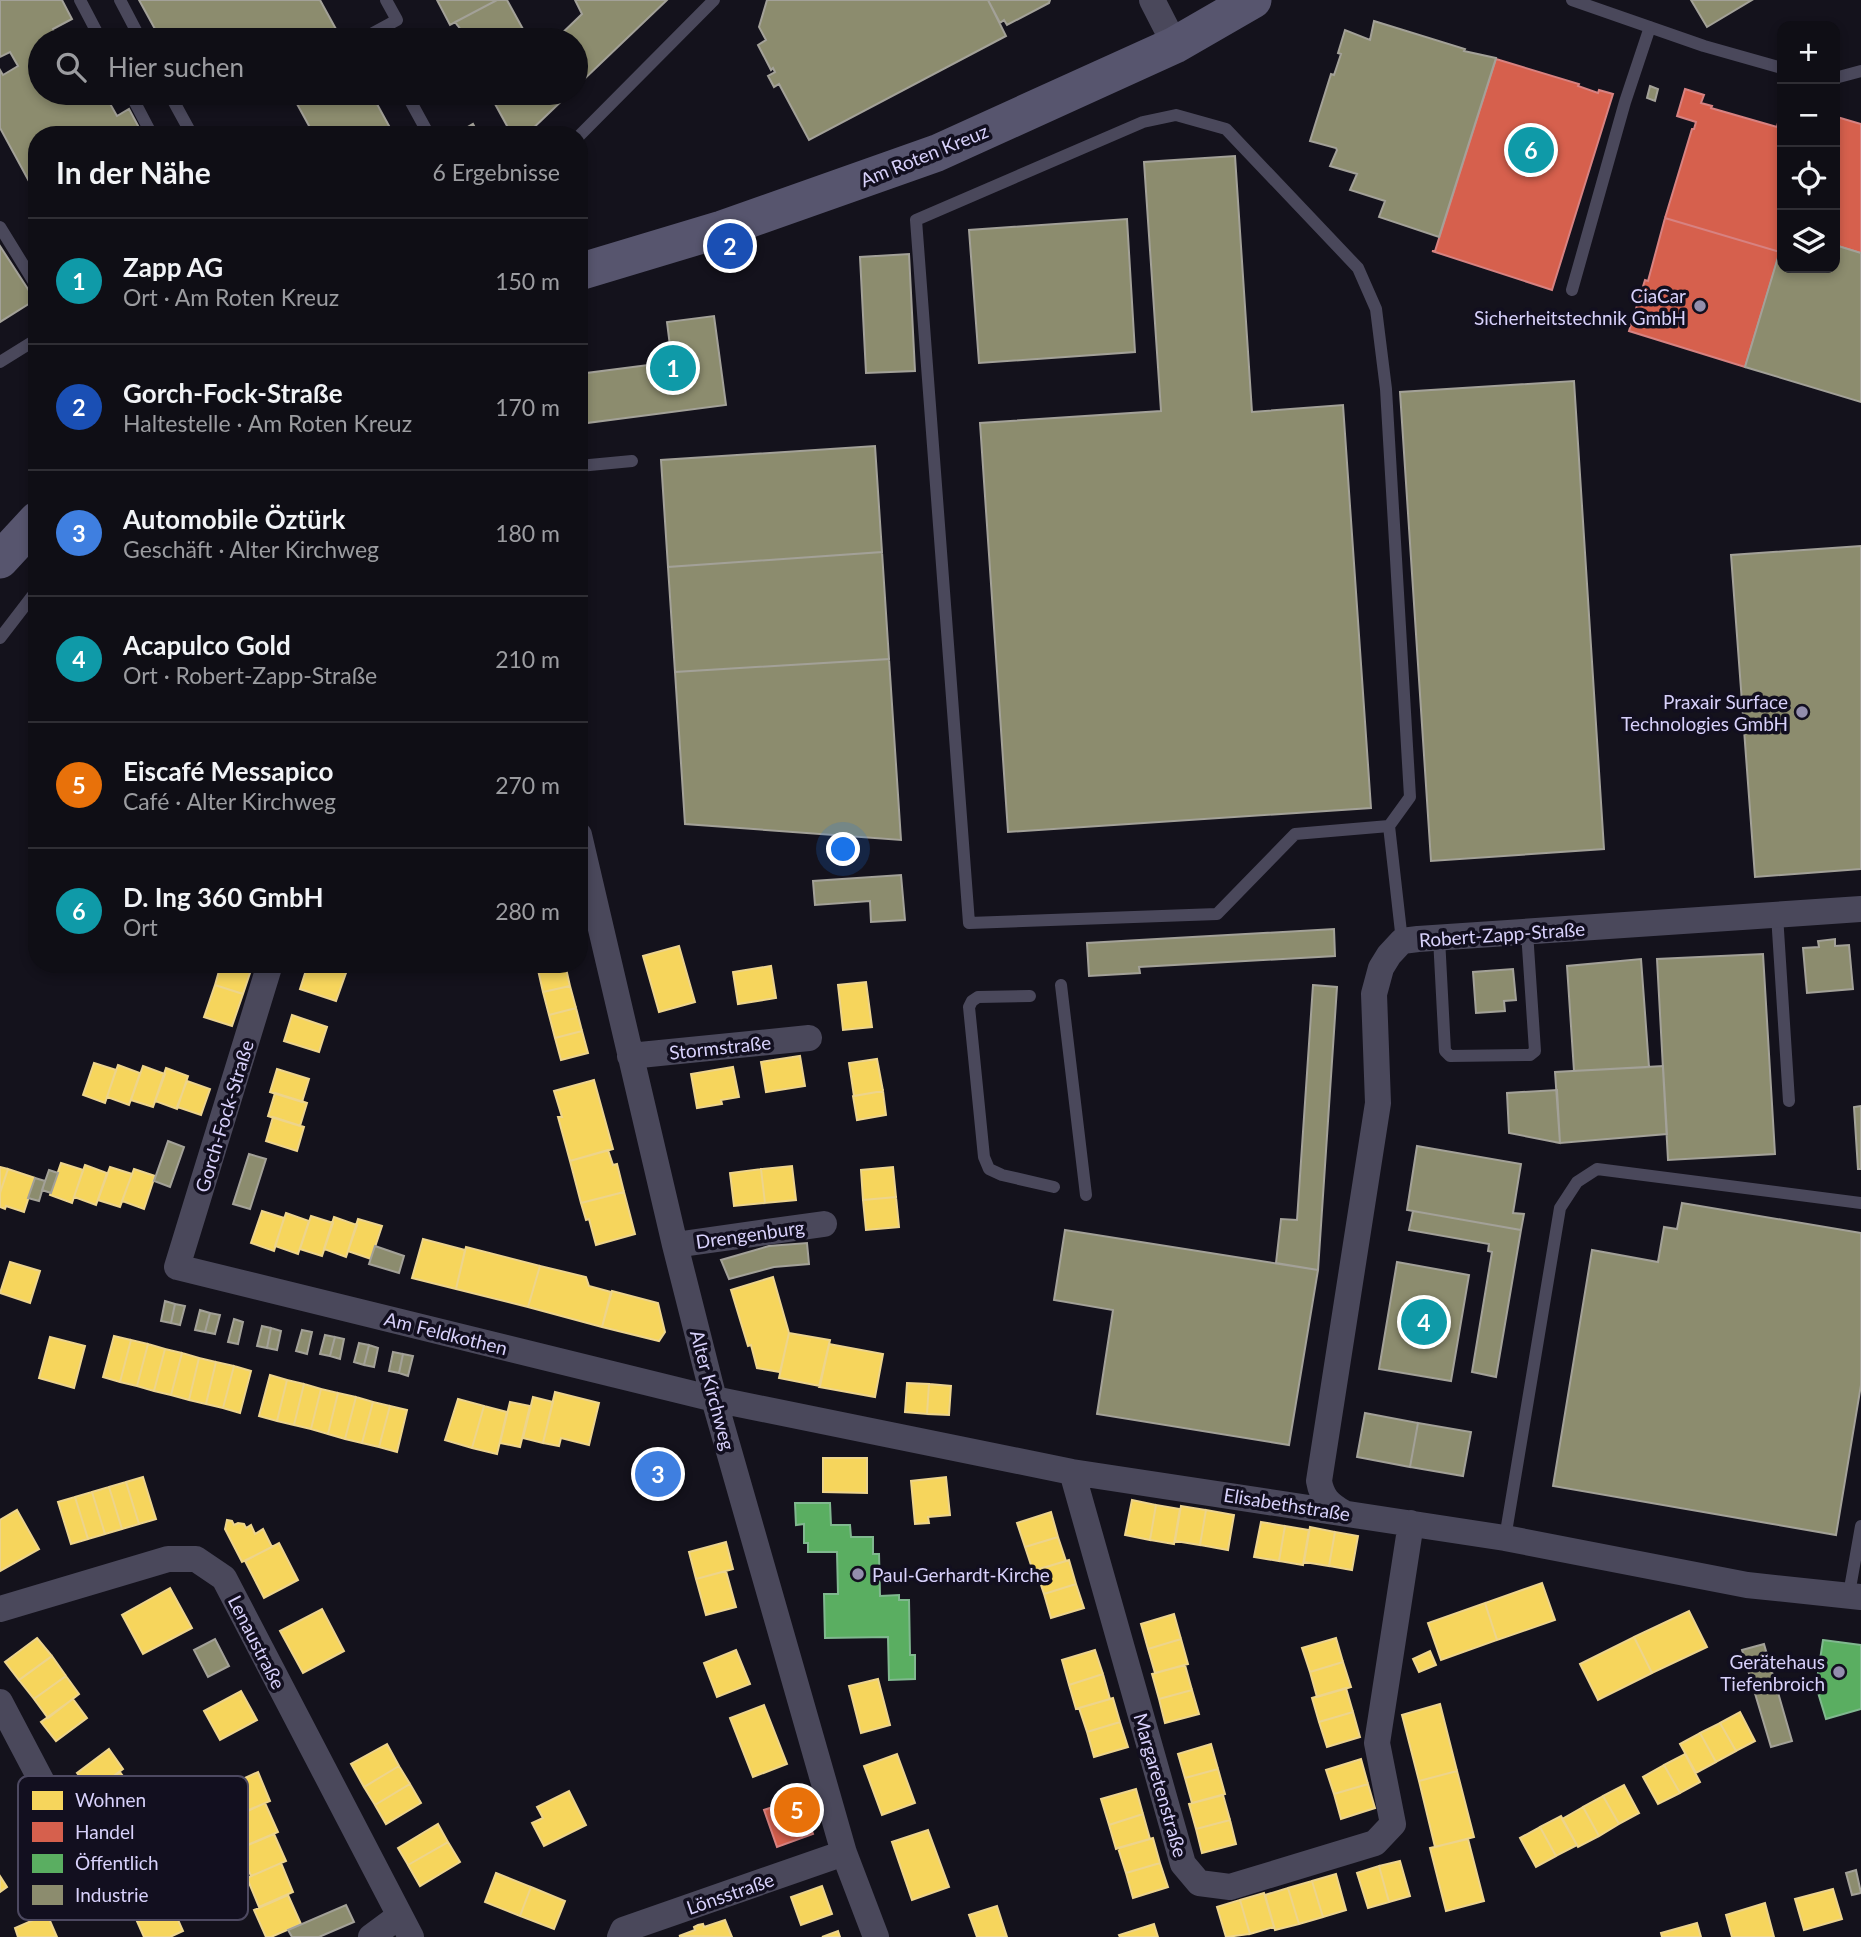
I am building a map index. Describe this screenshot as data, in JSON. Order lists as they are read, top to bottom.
{
  "streets": {
    "street": [
      "Am Roten Kreuz",
      "Robert-Zapp-Straße",
      "Stormstraße",
      "Gorch-Fock-Straße",
      "Drengenburg",
      "Am Feldkothen",
      "Alter Kirchweg",
      "Elisabethstraße",
      "Lenaustraße",
      "Margaretenstraße",
      "Lönsstraße"
    ]
  },
  "crossings": [
    ["Robert-Zapp-Straße", "Elisabethstraße"],
    ["Stormstraße", "Alter Kirchweg"],
    ["Gorch-Fock-Straße", "Am Feldkothen"],
    ["Drengenburg", "Alter Kirchweg"],
    ["Am Feldkothen", "Alter Kirchweg"],
    ["Am Feldkothen", "Elisabethstraße"],
    ["Alter Kirchweg", "Elisabethstraße"],
    ["Alter Kirchweg", "Lönsstraße"],
    ["Elisabethstraße", "Margaretenstraße"]
  ],
  "places": [
    "CiaCar Sicherheitstechnik GmbH",
    "Praxair Surface Technologies GmbH",
    "Paul-Gerhardt-Kirche",
    "Gerätehaus Tiefenbroich"
  ],
  "legend": [
    "Wohnen",
    "Handel",
    "Öffentlich",
    "Industrie"
  ],
  "page": {
    "map_buttons": ["+", "−"],
    "search": "Hier suchen",
    "pins": [
      "6",
      "2",
      "1",
      "4",
      "3",
      "5"
    ],
    "heading": ["In der Nähe", "6 Ergebnisse"],
    "list": [
      {
        "mark": "1",
        "name": "Zapp AG",
        "note": "Ort · Am Roten Kreuz",
        "value": "150 m"
      },
      {
        "mark": "2",
        "name": "Gorch-Fock-Straße",
        "note": "Haltestelle · Am Roten Kreuz",
        "value": "170 m"
      },
      {
        "mark": "3",
        "name": "Automobile Öztürk",
        "note": "Geschäft · Alter Kirchweg",
        "value": "180 m"
      },
      {
        "mark": "4",
        "name": "Acapulco Gold",
        "note": "Ort · Robert-Zapp-Straße",
        "value": "210 m"
      },
      {
        "mark": "5",
        "name": "Eiscafé Messapico",
        "note": "Café · Alter Kirchweg",
        "value": "270 m"
      },
      {
        "mark": "6",
        "name": "D. Ing 360 GmbH",
        "note": "Ort",
        "value": "280 m"
      }
    ]
  }
}
